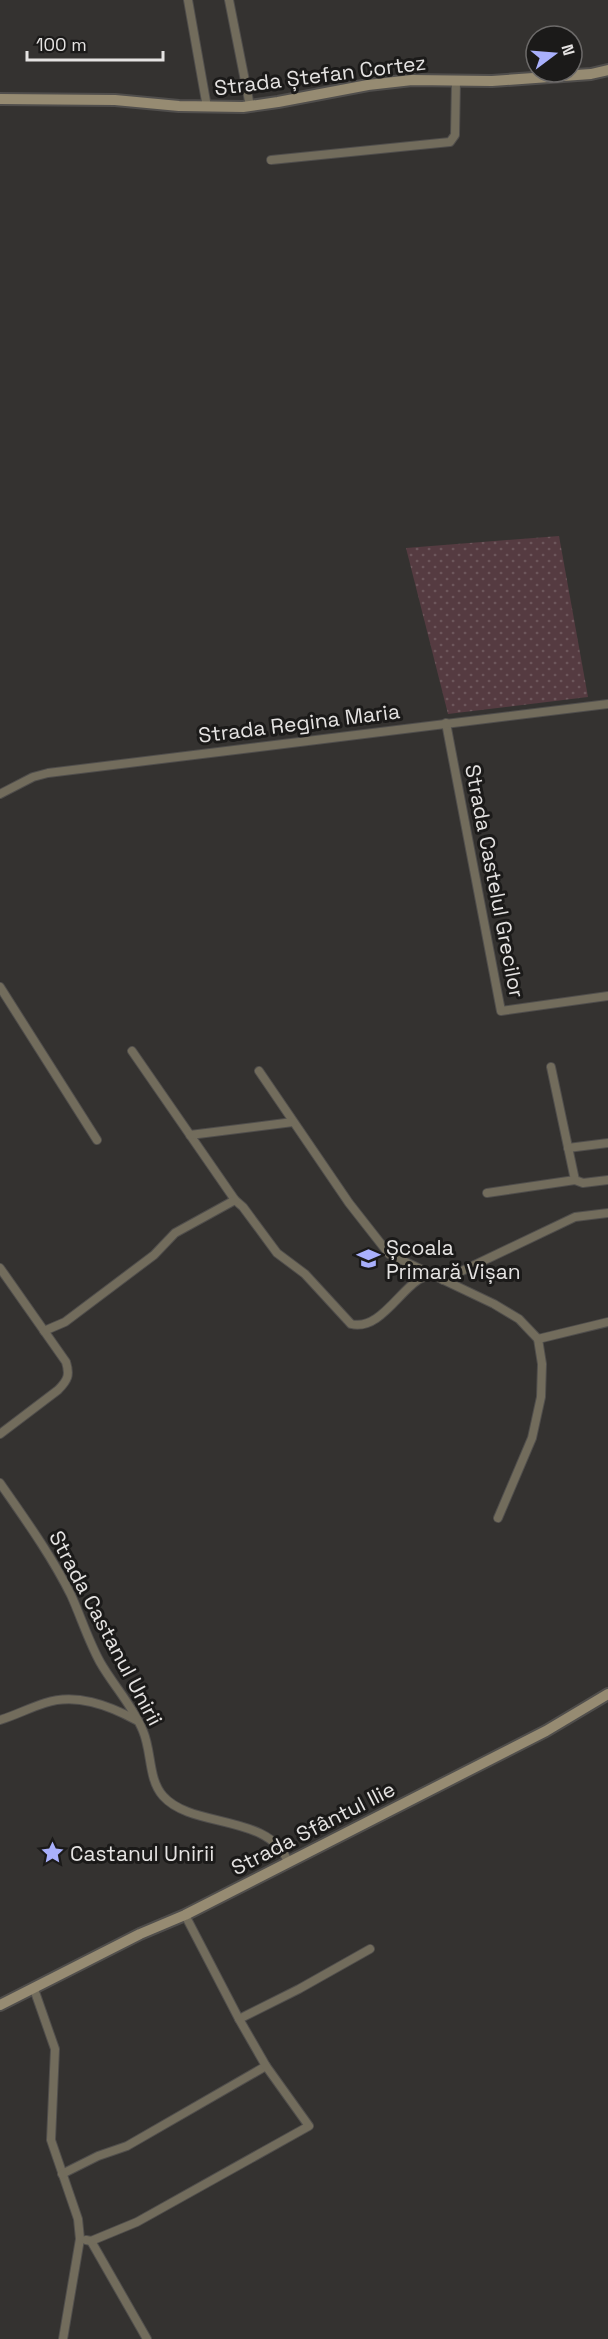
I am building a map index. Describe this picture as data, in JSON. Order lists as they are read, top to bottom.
{
  "streets": {
    "street": [
      "Strada Ștefan Cortez",
      "Strada Regina Maria",
      "Strada Castelul Grecilor",
      "Strada Castanul Unirii",
      "Strada Sfântul Ilie"
    ]
  },
  "crossings": [
    ["Strada Regina Maria", "Strada Castelul Grecilor"],
    ["Strada Castanul Unirii", "Strada Sfântul Ilie"]
  ],
  "places": {
    "school or university": ["Școala Primară Vișan"],
    "place": ["Castanul Unirii"]
  },
  "scale_bar": "100 m",
  "north": "right"
}
